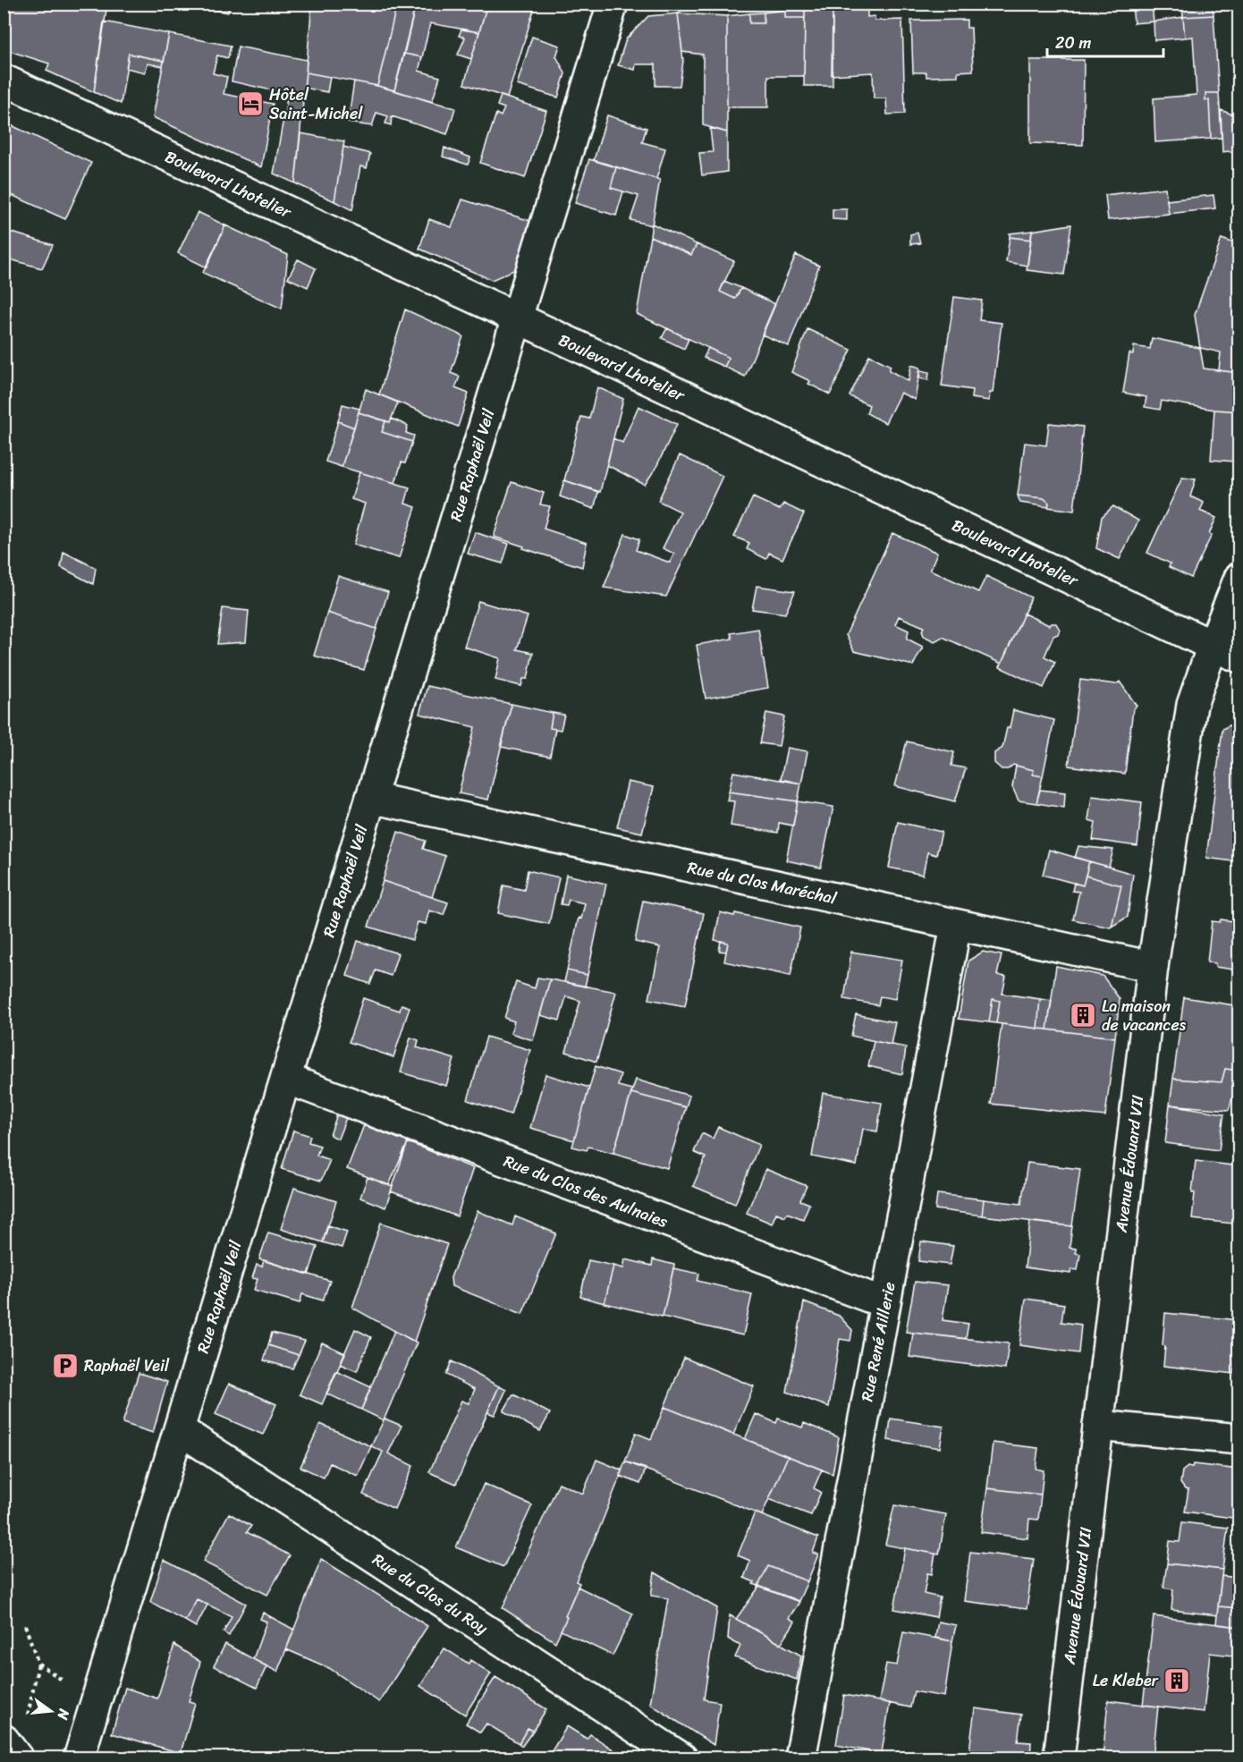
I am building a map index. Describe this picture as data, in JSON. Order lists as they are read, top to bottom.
{
  "streets": {
    "street": [
      "Boulevard Lhotelier",
      "Rue Raphaël Veil",
      "Rue du Clos Maréchal",
      "Avenue Édouard VII",
      "Rue du Clos des Aulnaies",
      "Rue René Aillerie",
      "Rue du Clos du Roy"
    ]
  },
  "crossings": [
    ["Boulevard Lhotelier", "Rue Raphaël Veil"],
    ["Boulevard Lhotelier", "Avenue Édouard VII"],
    ["Rue Raphaël Veil", "Rue du Clos Maréchal"],
    ["Rue Raphaël Veil", "Rue du Clos des Aulnaies"],
    ["Rue Raphaël Veil", "Rue du Clos du Roy"],
    ["Rue du Clos Maréchal", "Avenue Édouard VII"],
    ["Rue du Clos Maréchal", "Rue René Aillerie"],
    ["Rue du Clos des Aulnaies", "Rue René Aillerie"]
  ],
  "places": {
    "hotel": ["Hôtel Saint-Michel"],
    "building": ["La maison de vacances", "Le Kleber"],
    "parking": ["Raphaël Veil"]
  },
  "scale_bar": "20 m",
  "north": "right"
}
